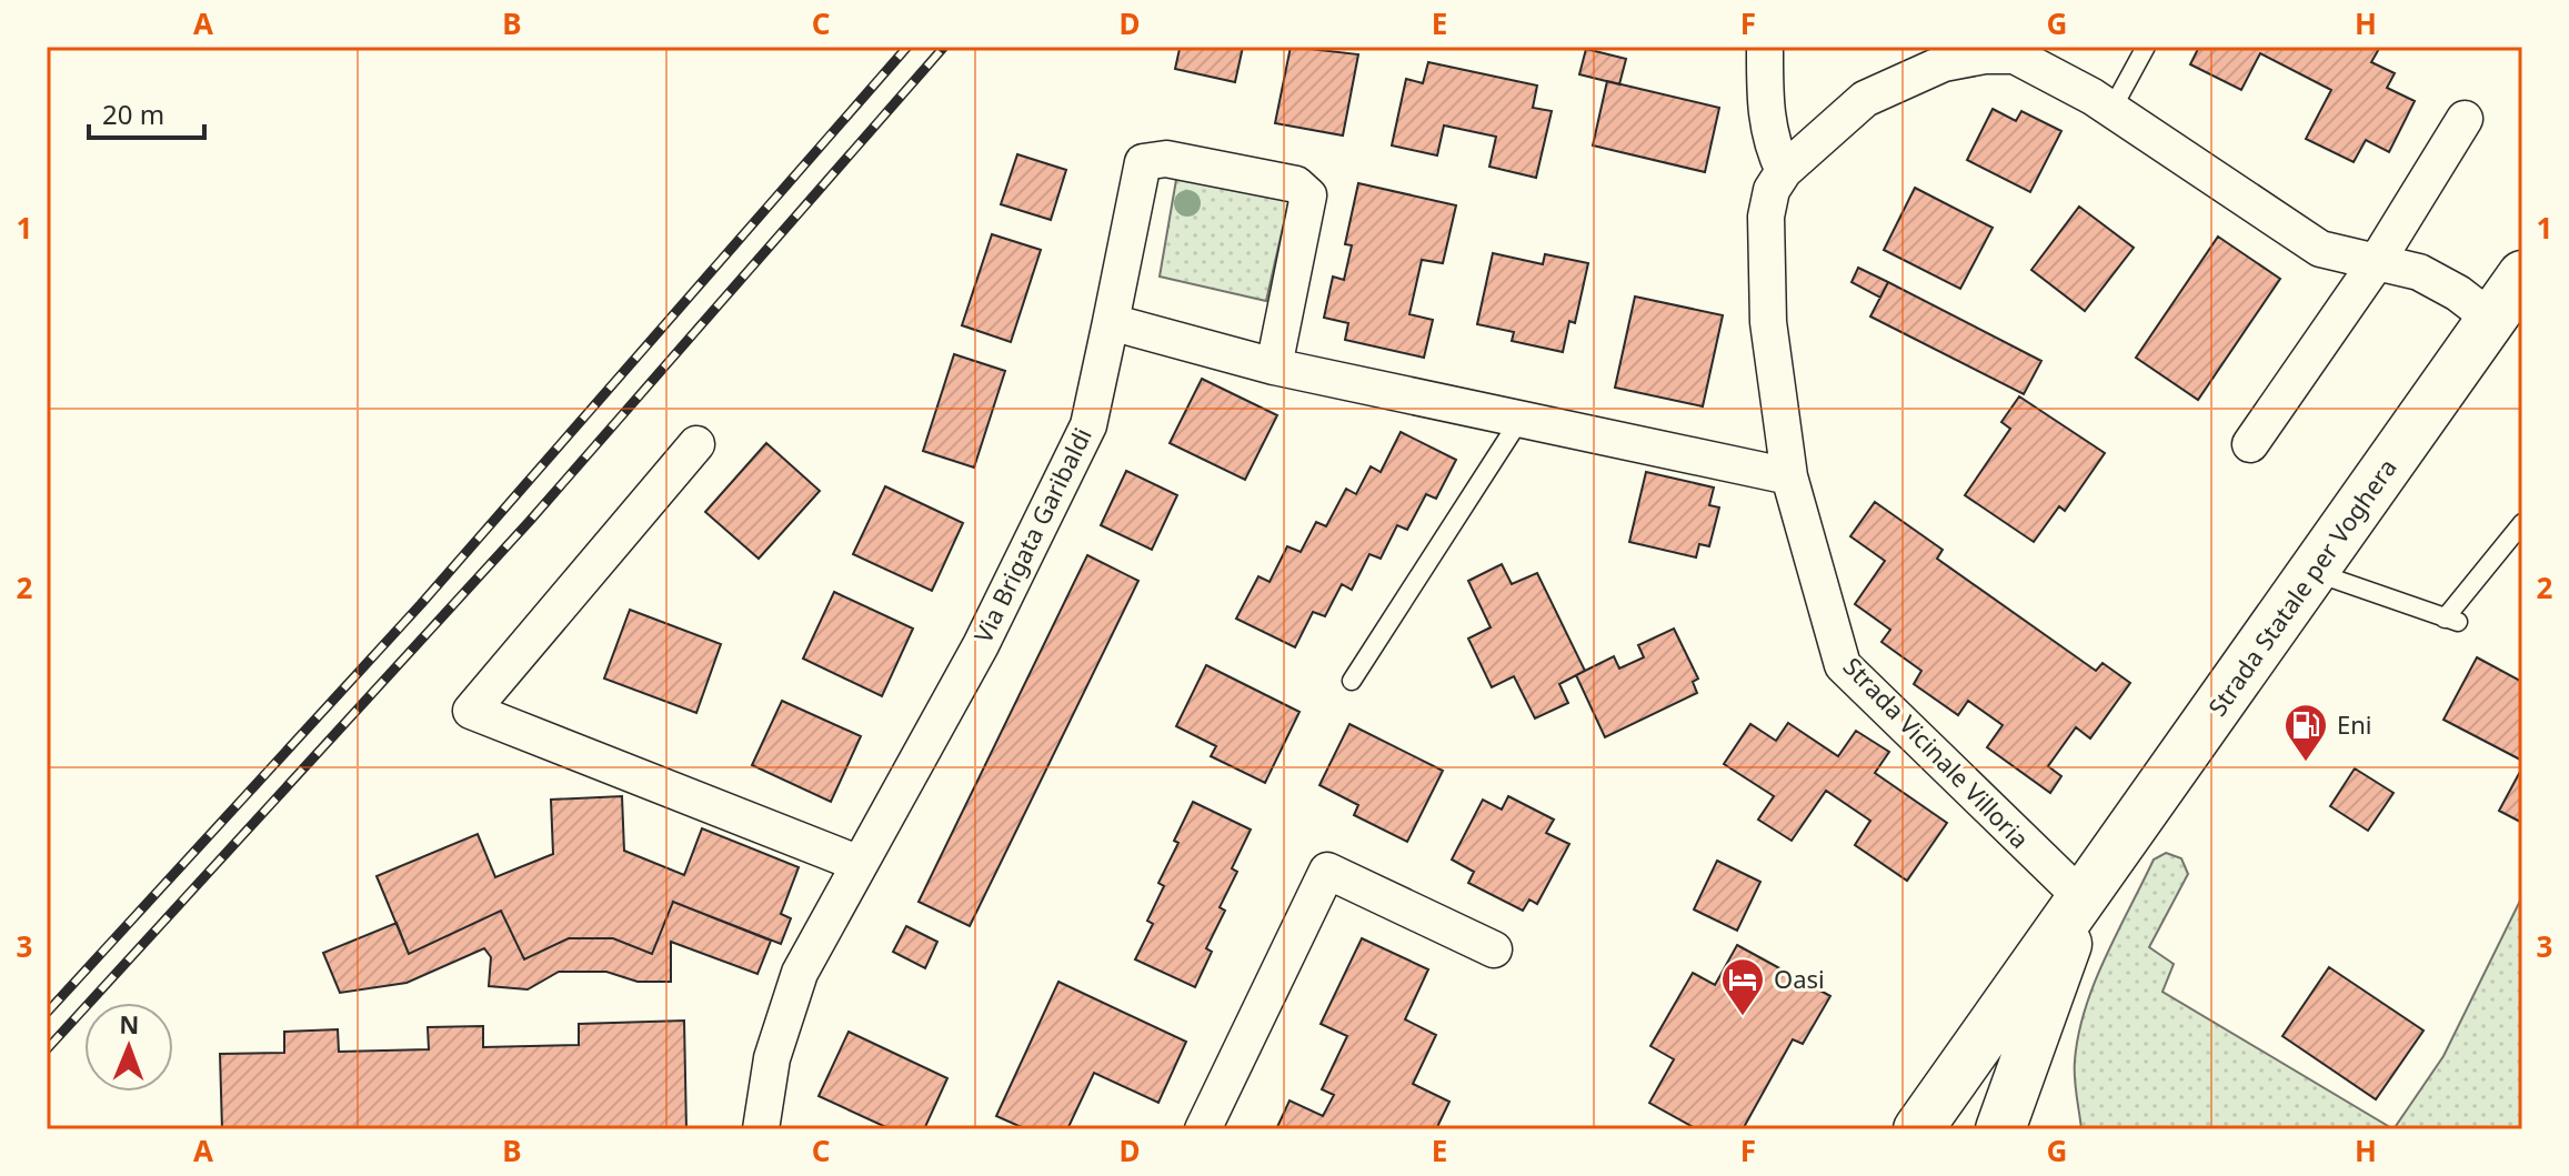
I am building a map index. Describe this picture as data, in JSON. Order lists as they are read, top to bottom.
{
  "streets": {
    "main road": ["Strada Statale per Voghera"],
    "street": ["Via Brigata Garibaldi", "Strada Vicinale Villoria"]
  },
  "crossings": [
    ["Strada Statale per Voghera", "Strada Vicinale Villoria"]
  ],
  "places": {
    "fuel station": ["Eni"],
    "hotel": ["Oasi"]
  },
  "scale_bar": "20 m",
  "north": "top",
  "grid": {
    "columns": [
      "A",
      "B",
      "C",
      "D",
      "E",
      "F",
      "G",
      "H"
    ],
    "rows": ["1", "2", "3"]
  }
}
